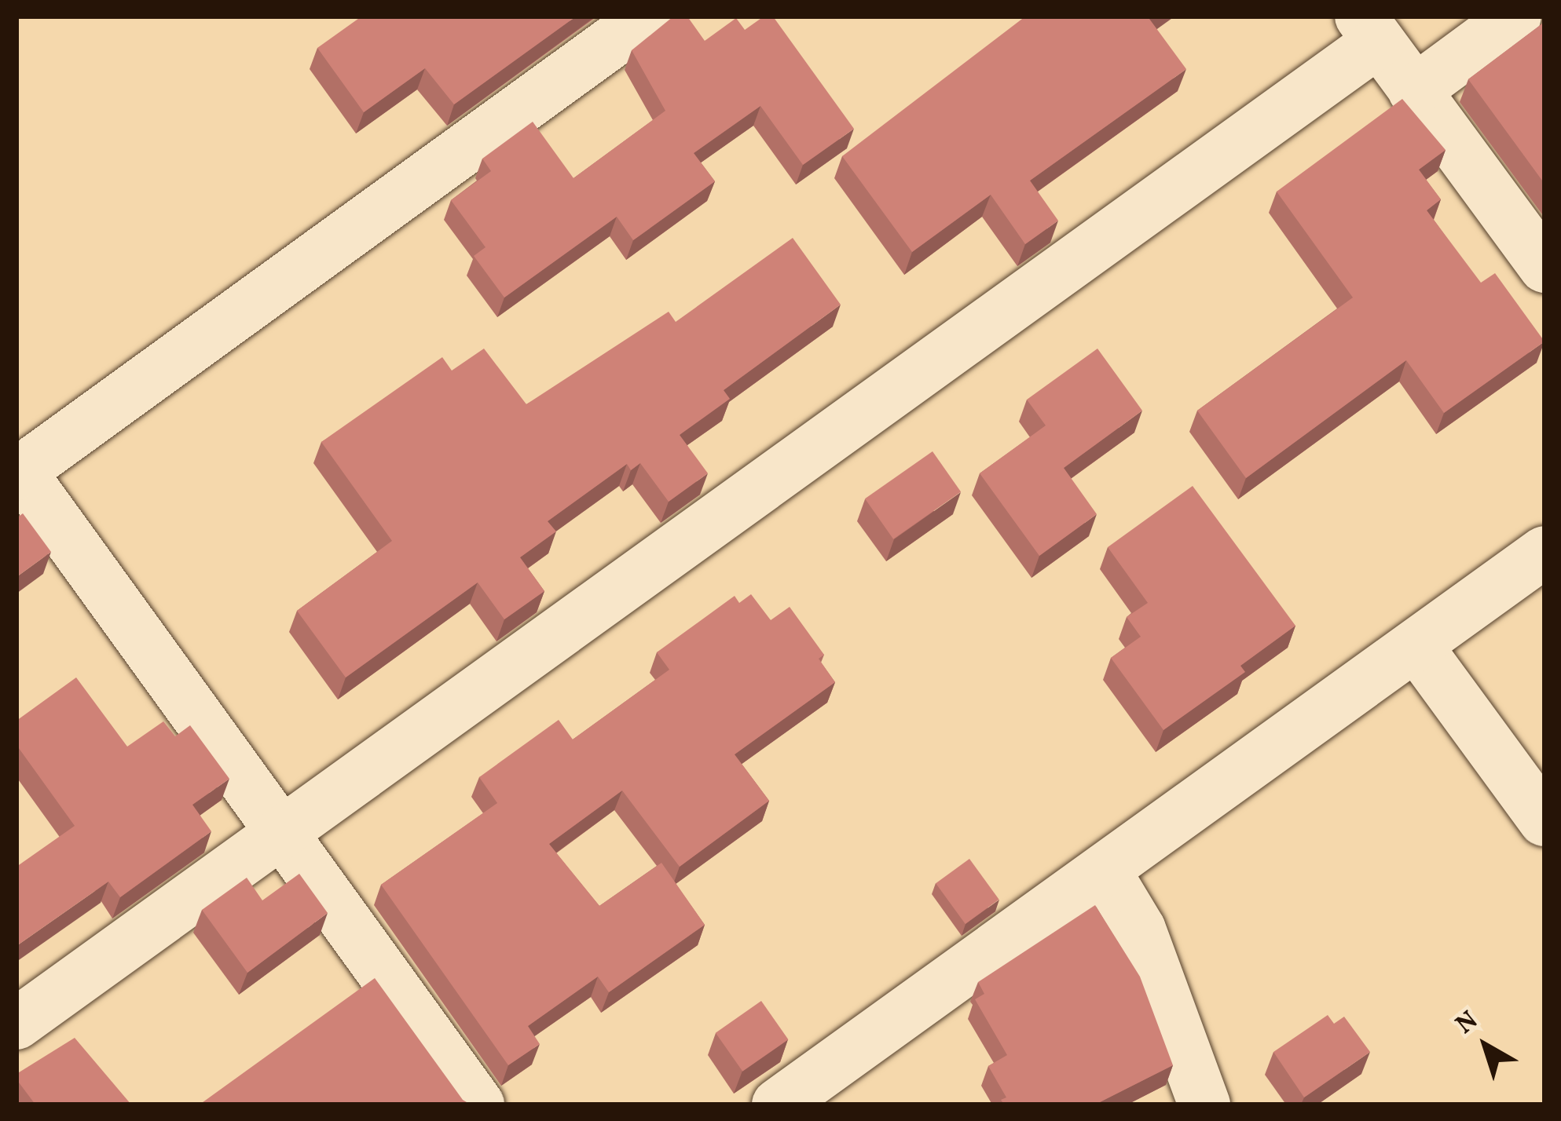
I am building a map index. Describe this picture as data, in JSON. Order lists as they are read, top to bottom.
{
  "north": "top left"
}
